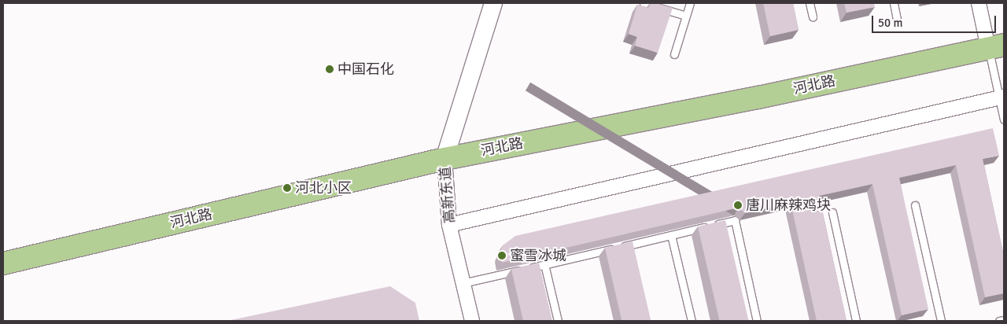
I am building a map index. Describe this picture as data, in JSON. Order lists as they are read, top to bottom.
{
  "streets": {
    "main road": ["河北路"],
    "street": ["高新东道"]
  },
  "crossings": [
    ["河北路", "高新东道"]
  ],
  "places": [
    "中国石化",
    "河北小区",
    "唐川麻辣鸡块",
    "蜜雪冰城"
  ],
  "scale_bar": "50 m"
}
